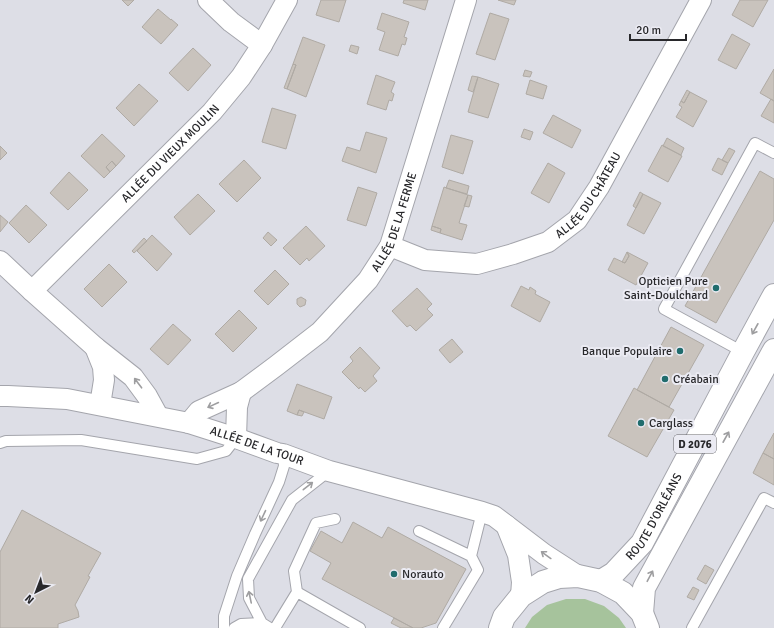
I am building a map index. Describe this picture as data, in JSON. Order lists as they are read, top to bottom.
{
  "streets": {
    "main road": ["D 2076", "ROUTE D'ORLÉANS"],
    "street": [
      "ALLÉE DU VIEUX MOULIN",
      "ALLÉE DU CHÂTEAU",
      "ALLÉE DE LA FERME",
      "ALLÉE DE LA TOUR"
    ]
  },
  "crossings": [
    ["ALLÉE DU CHÂTEAU", "ALLÉE DE LA FERME"],
    ["ALLÉE DE LA FERME", "ALLÉE DE LA TOUR"]
  ],
  "places": [
    "Opticien Pure Saint-Doulchard",
    "Banque Populaire",
    "Créabain",
    "Carglass",
    "Norauto"
  ],
  "scale_bar": "20 m",
  "north": "bottom left"
}
